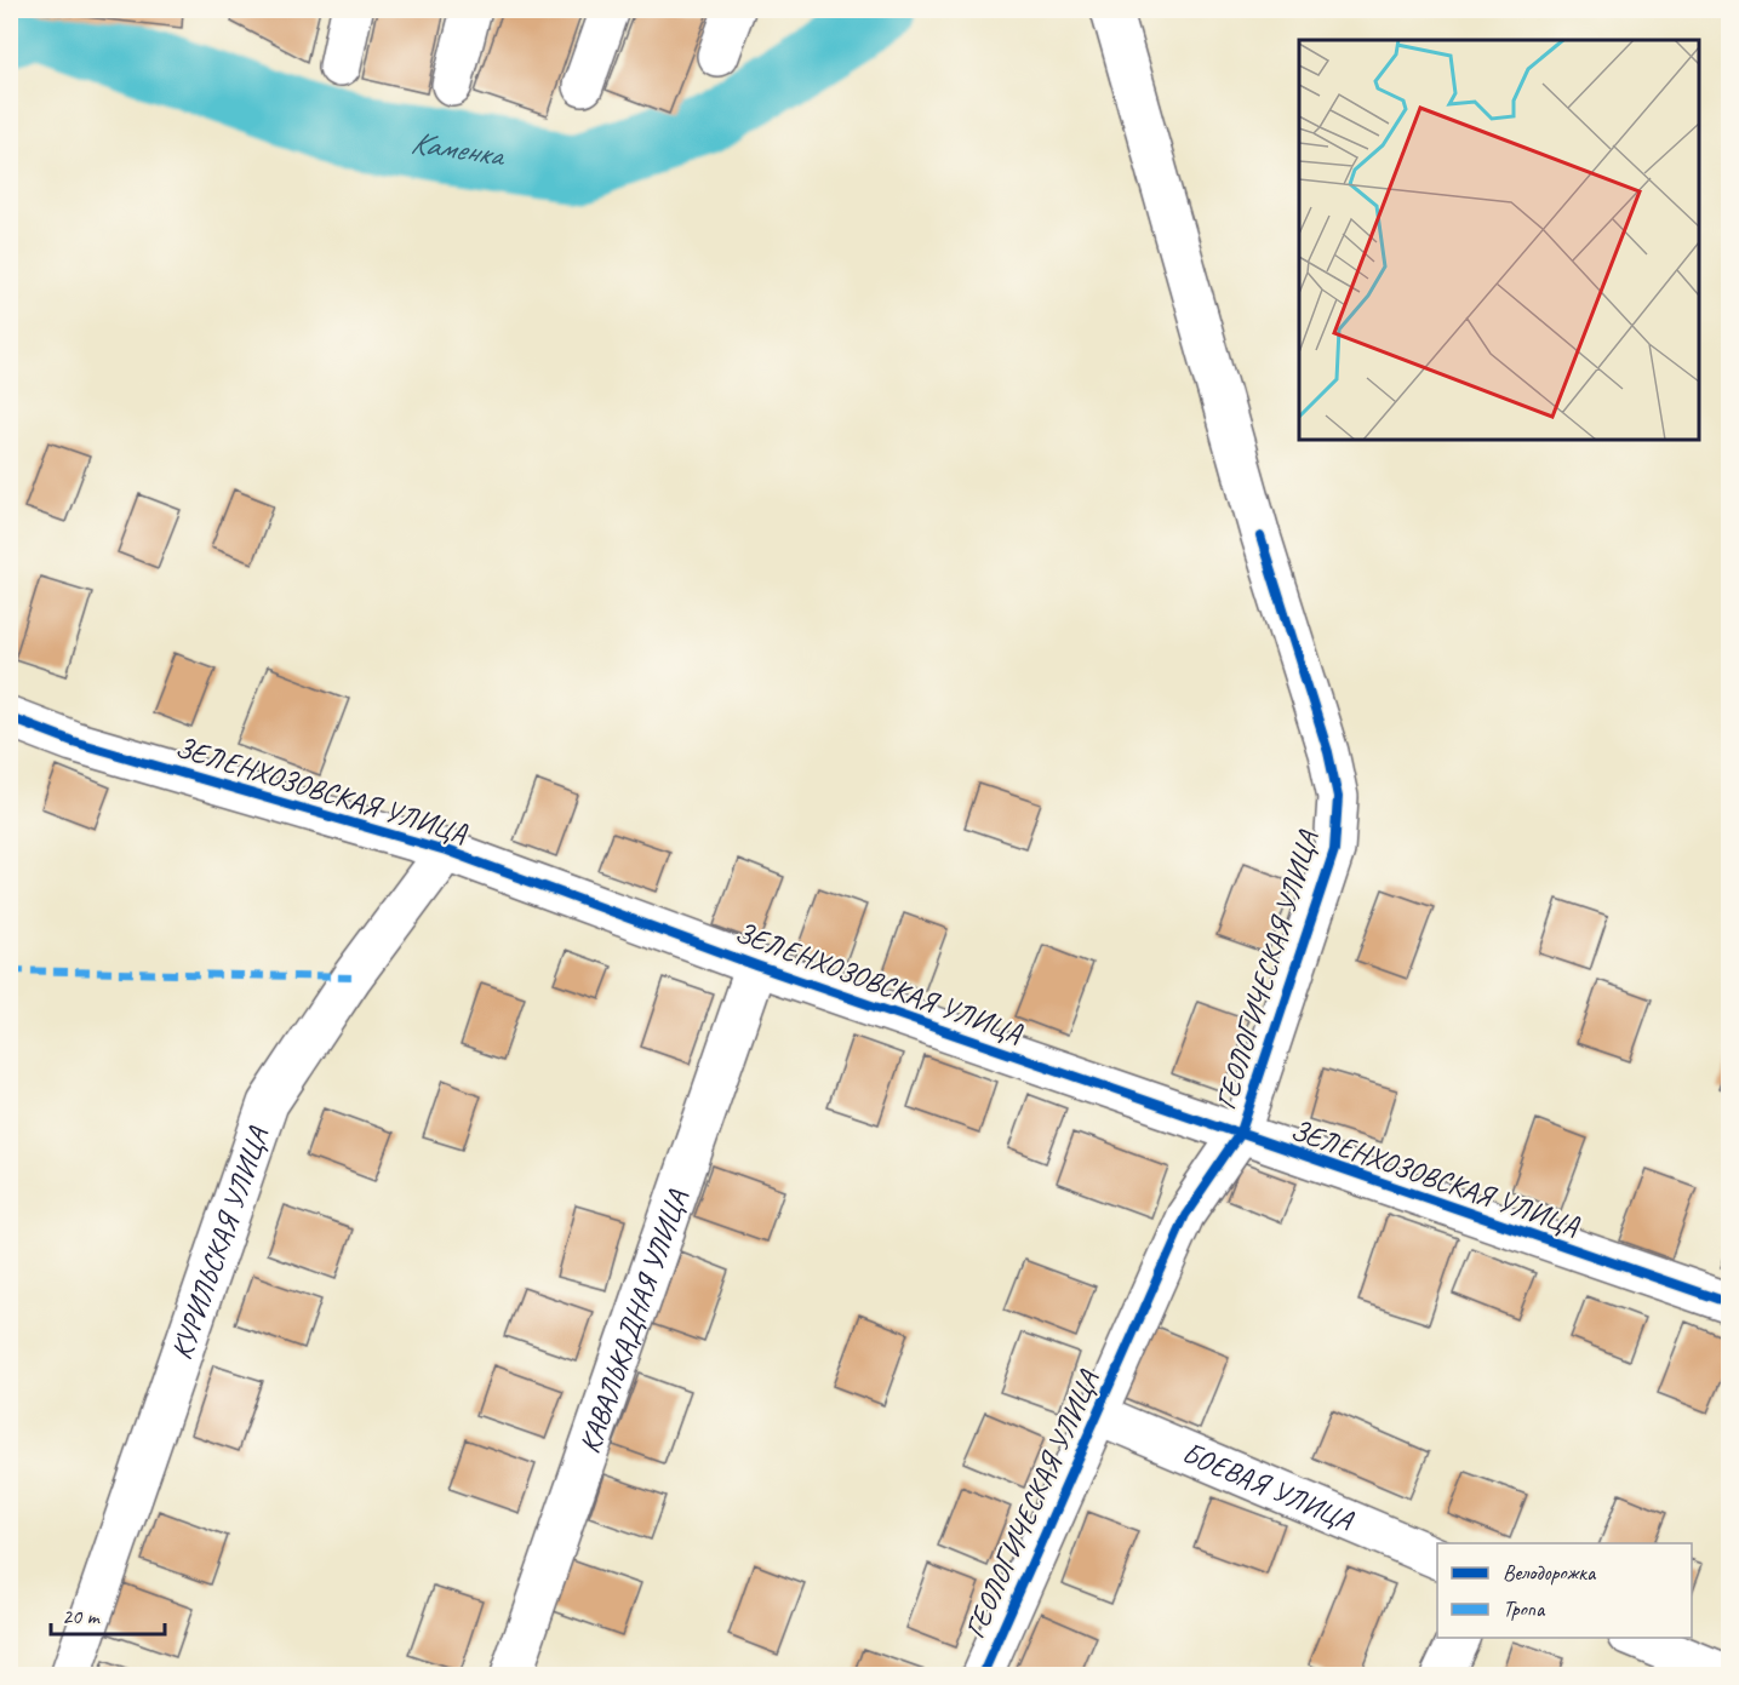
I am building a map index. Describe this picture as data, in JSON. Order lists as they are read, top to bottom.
{
  "streets": {
    "street": [
      "ЗЕЛЕНХОЗОВСКАЯ УЛИЦА",
      "ГЕОЛОГИЧЕСКАЯ УЛИЦА",
      "КУРИЛЬСКАЯ УЛИЦА",
      "КАВАЛЬКАДНАЯ УЛИЦА",
      "БОЕВАЯ УЛИЦА"
    ]
  },
  "crossings": [
    ["ЗЕЛЕНХОЗОВСКАЯ УЛИЦА", "ГЕОЛОГИЧЕСКАЯ УЛИЦА"],
    ["ЗЕЛЕНХОЗОВСКАЯ УЛИЦА", "КУРИЛЬСКАЯ УЛИЦА"],
    ["ЗЕЛЕНХОЗОВСКАЯ УЛИЦА", "КАВАЛЬКАДНАЯ УЛИЦА"],
    ["ГЕОЛОГИЧЕСКАЯ УЛИЦА", "БОЕВАЯ УЛИЦА"]
  ],
  "water": ["Каменка"],
  "legend": ["Велодорожка", "Тропа"],
  "scale_bar": "20 m"
}
